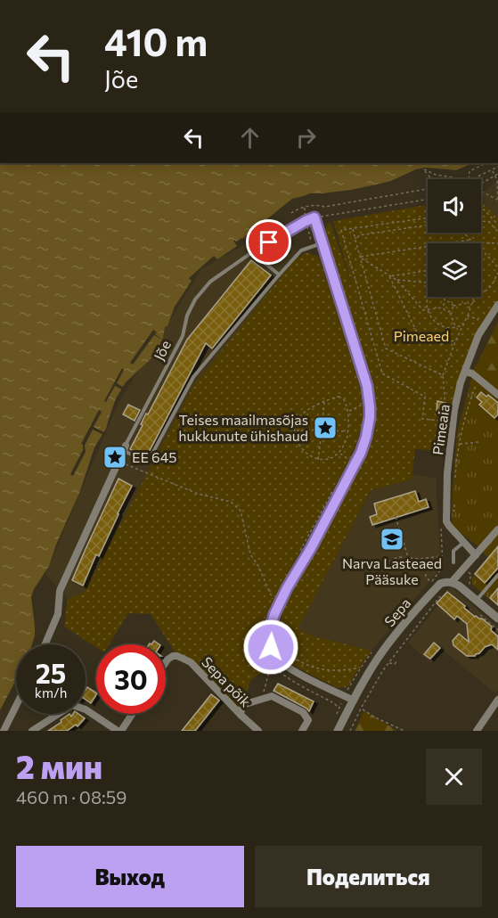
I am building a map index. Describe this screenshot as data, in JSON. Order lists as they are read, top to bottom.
{
  "streets": {
    "street": [
      "Jõe",
      "Pimeaia",
      "Sepa",
      "Sepa põik"
    ]
  },
  "crossings": [
    ["Pimeaia", "Sepa"]
  ],
  "parks": ["Pimeaed"],
  "places": {
    "place": ["Teises maailmasõjas hukkunute ühishaud", "EE 645"],
    "school or university": ["Narva Lasteaed Pääsuke"]
  },
  "page": {
    "turn": ["410 m", "Jõe"],
    "speed": "25 km/h",
    "limit": "30",
    "heading": ["2 мин", "460 m · 08:59"],
    "buttons": ["Выход", "Поделиться"]
  }
}
